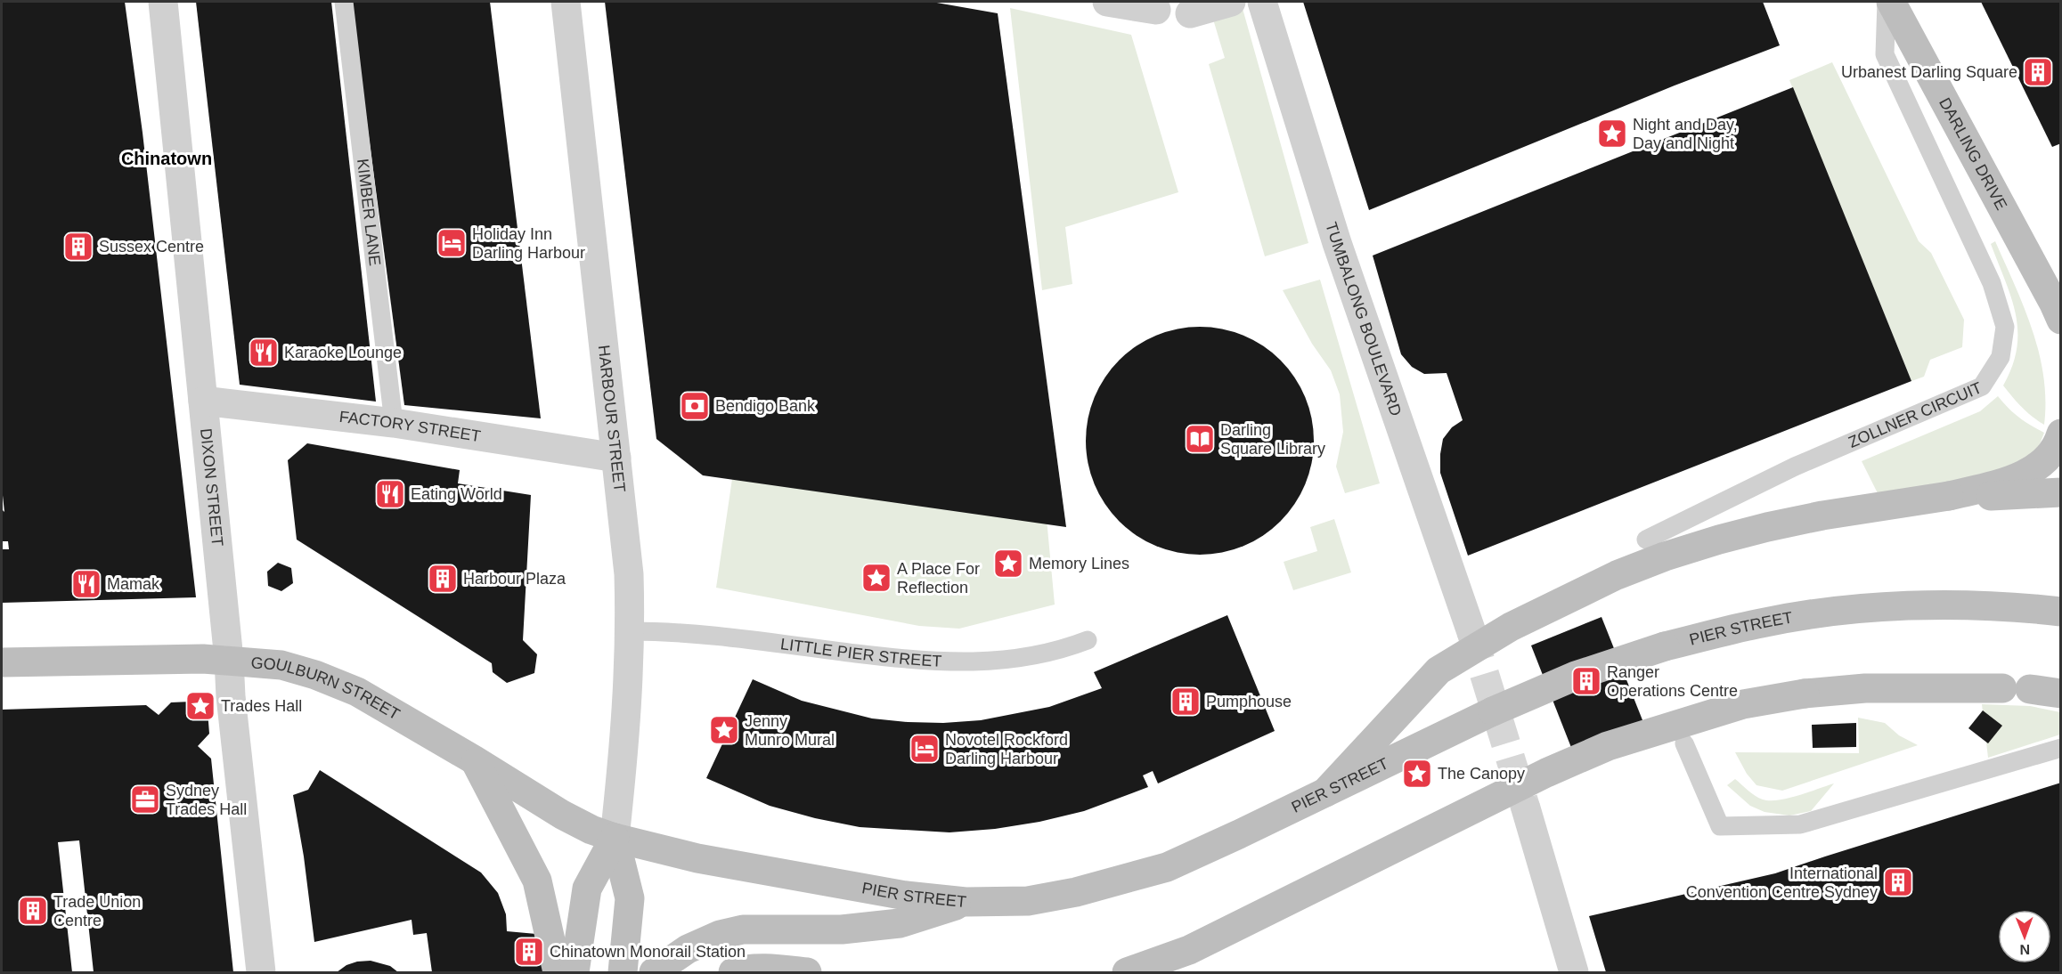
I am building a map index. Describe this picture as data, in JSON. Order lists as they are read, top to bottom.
{
  "streets": {
    "main road": [
      "DARLING DRIVE",
      "HARBOUR STREET",
      "PIER STREET",
      "GOULBURN STREET"
    ],
    "street": ["TUMBALONG BOULEVARD", "FACTORY STREET", "DIXON STREET"],
    "lane": ["KIMBER LANE", "ZOLLNER CIRCUIT", "LITTLE PIER STREET"]
  },
  "crossings": [
    ["KIMBER LANE", "FACTORY STREET"],
    ["HARBOUR STREET", "FACTORY STREET"],
    ["HARBOUR STREET", "PIER STREET"],
    ["HARBOUR STREET", "LITTLE PIER STREET"],
    ["HARBOUR STREET", "GOULBURN STREET"],
    ["FACTORY STREET", "DIXON STREET"],
    ["DIXON STREET", "GOULBURN STREET"],
    ["PIER STREET", "GOULBURN STREET"]
  ],
  "districts": ["Chinatown"],
  "places": {
    "building": [
      "Urbanest Darling Square",
      "Sussex Centre",
      "Harbour Plaza",
      "Ranger Operations Centre",
      "Pumphouse",
      "International Convention Centre Sydney",
      "Trade Union Centre",
      "Chinatown Monorail Station"
    ],
    "place": [
      "Night and Day, Day and Night",
      "Memory Lines",
      "A Place For Reflection",
      "Trades Hall",
      "Jenny Munro Mural",
      "The Canopy"
    ],
    "hotel": ["Holiday Inn Darling Harbour", "Novotel Rockford Darling Harbour"],
    "restaurant": ["Karaoke Lounge", "Eating World", "Mamak"],
    "bank": ["Bendigo Bank"],
    "library": ["Darling Square Library"],
    "office": ["Sydney Trades Hall"]
  },
  "north": "bottom"
}
